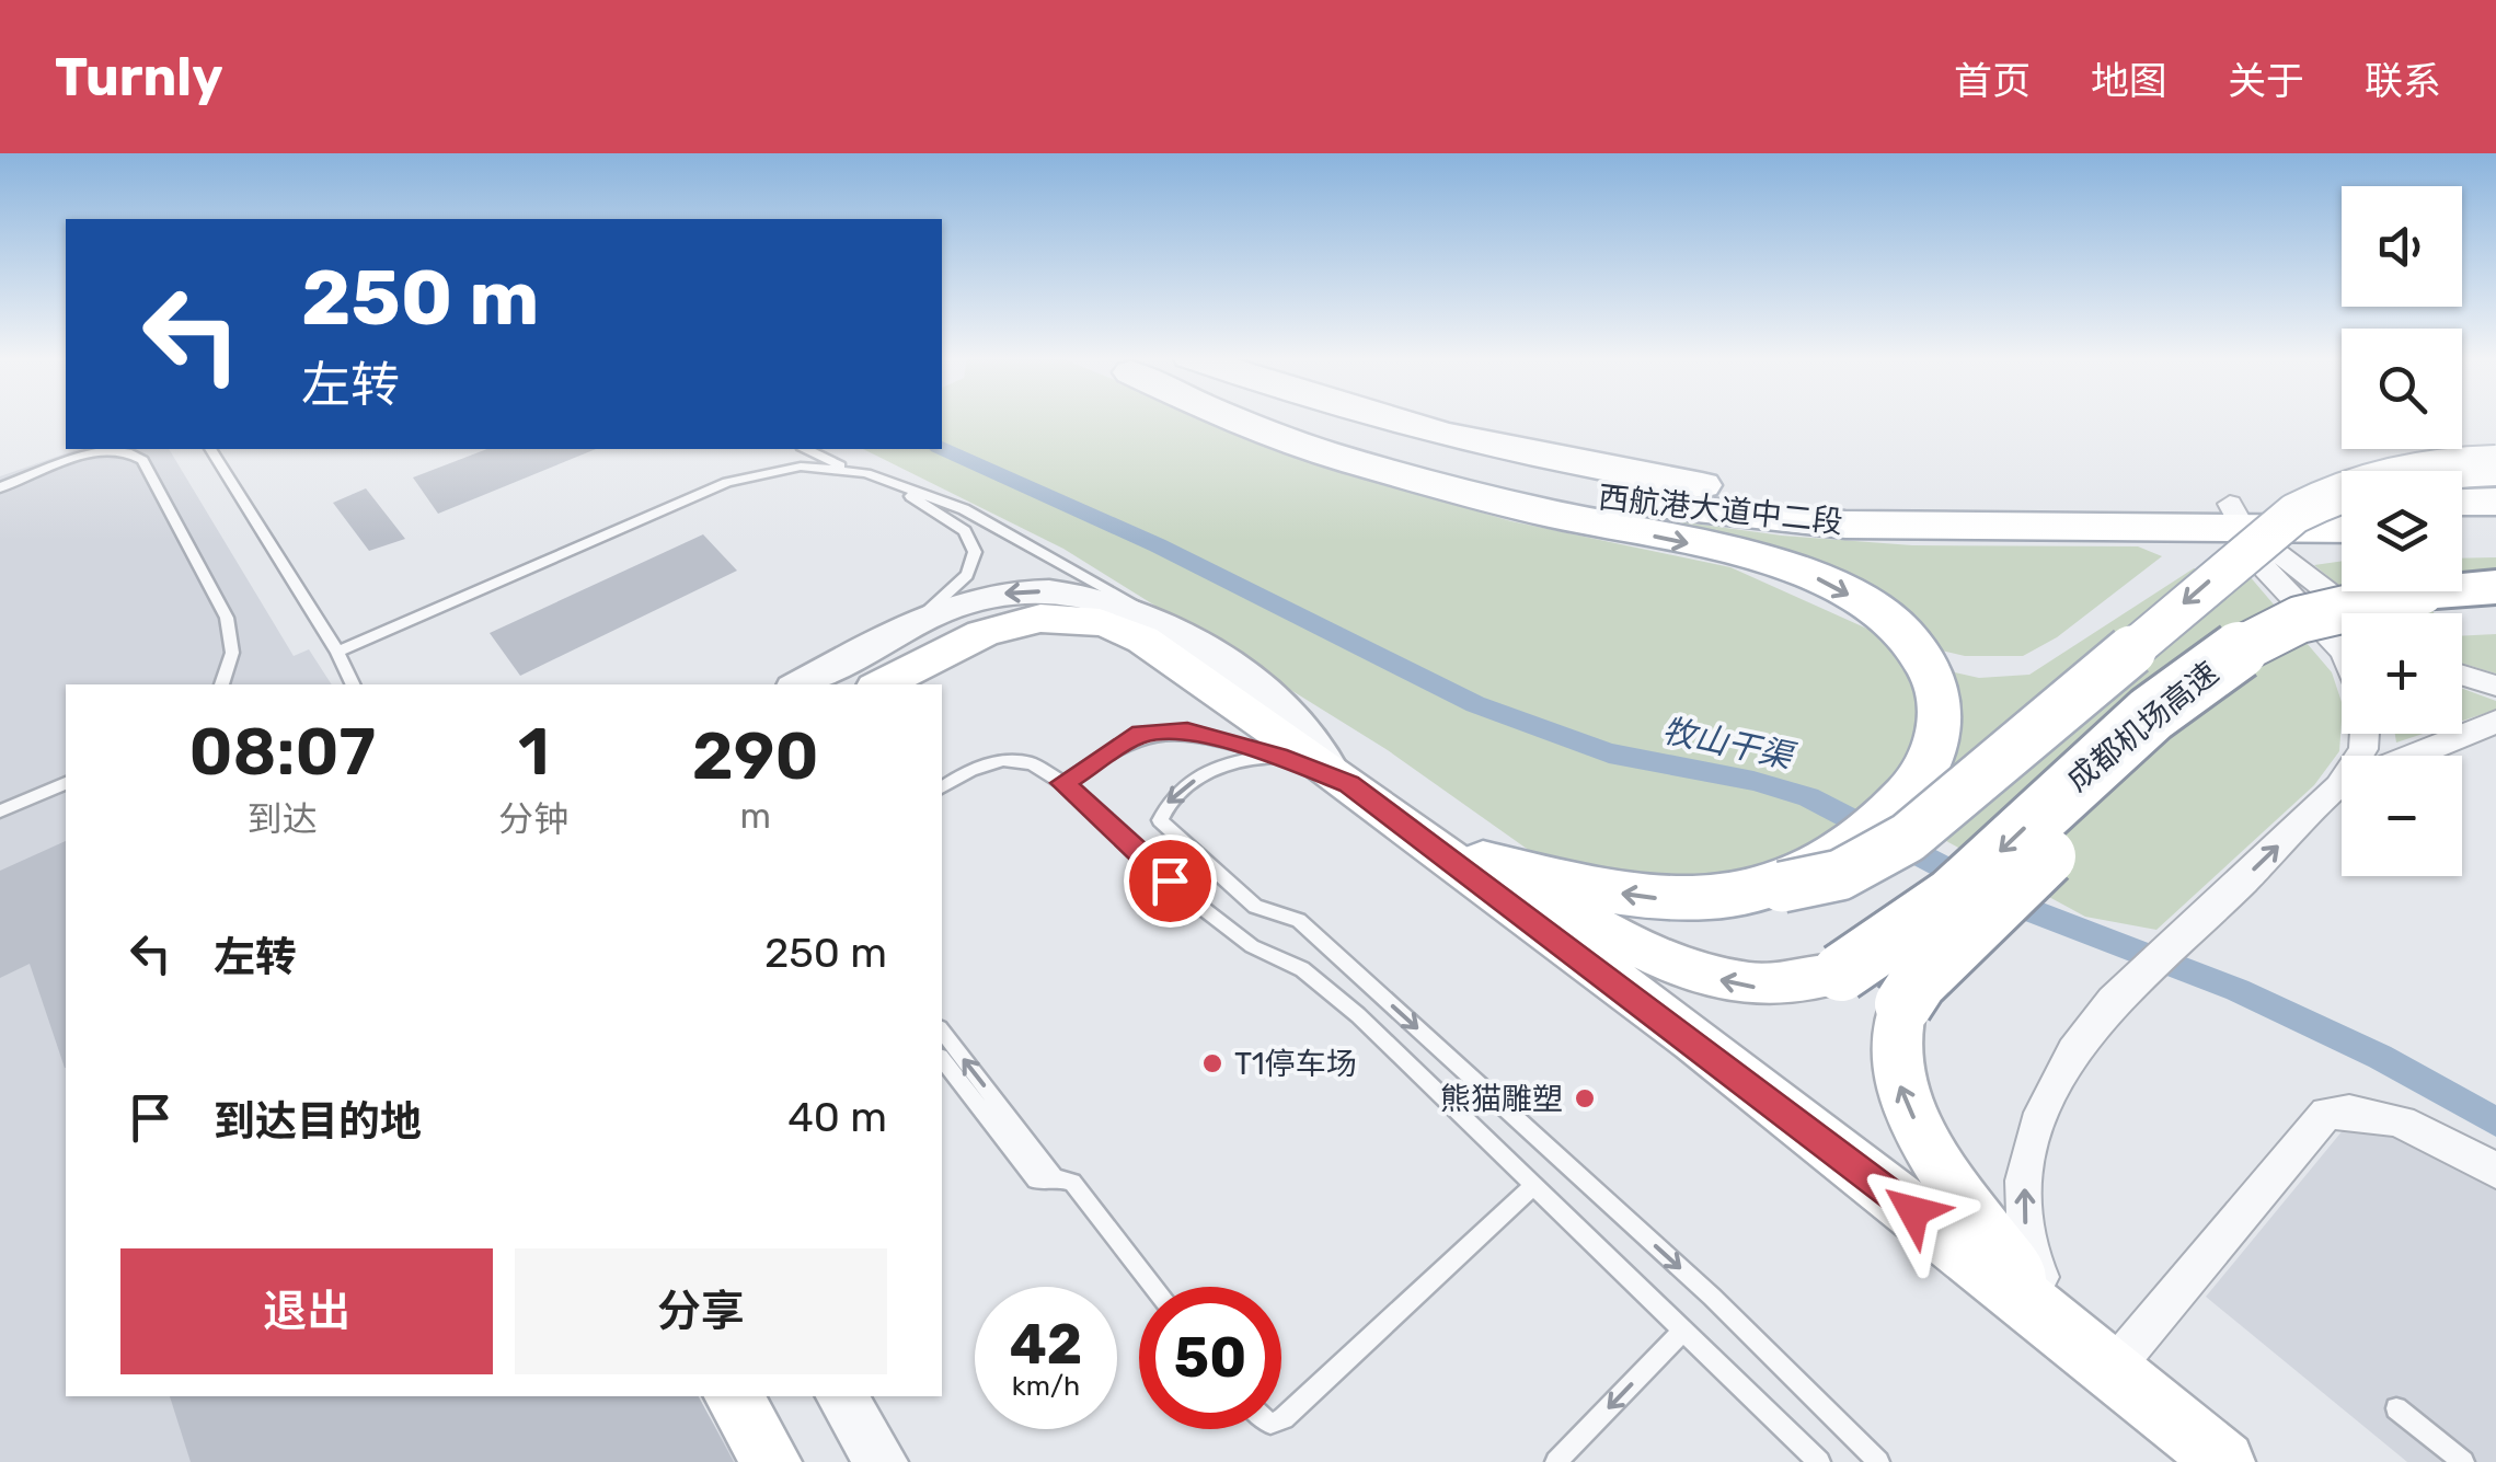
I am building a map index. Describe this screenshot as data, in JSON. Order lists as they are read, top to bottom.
{
  "streets": {
    "highway": ["成都机场高速"],
    "main road": ["西航港大道中二段"]
  },
  "water": ["牧山干渠"],
  "places": ["T1停车场", "熊猫雕塑"],
  "page": {
    "header": "Turnly",
    "nav": [
      "首页",
      "地图",
      "关于",
      "联系"
    ],
    "map_buttons": ["+", "−"],
    "turn": ["250 m", "左转"],
    "eta": [
      "08:07",
      "到达",
      "1",
      "分钟",
      "290",
      "m"
    ],
    "list": [
      {
        "name": "左转",
        "value": "250 m"
      },
      {
        "name": "到达目的地",
        "value": "40 m"
      }
    ],
    "buttons": ["退出", "分享"],
    "speed": "42 km/h",
    "limit": "50"
  }
}
